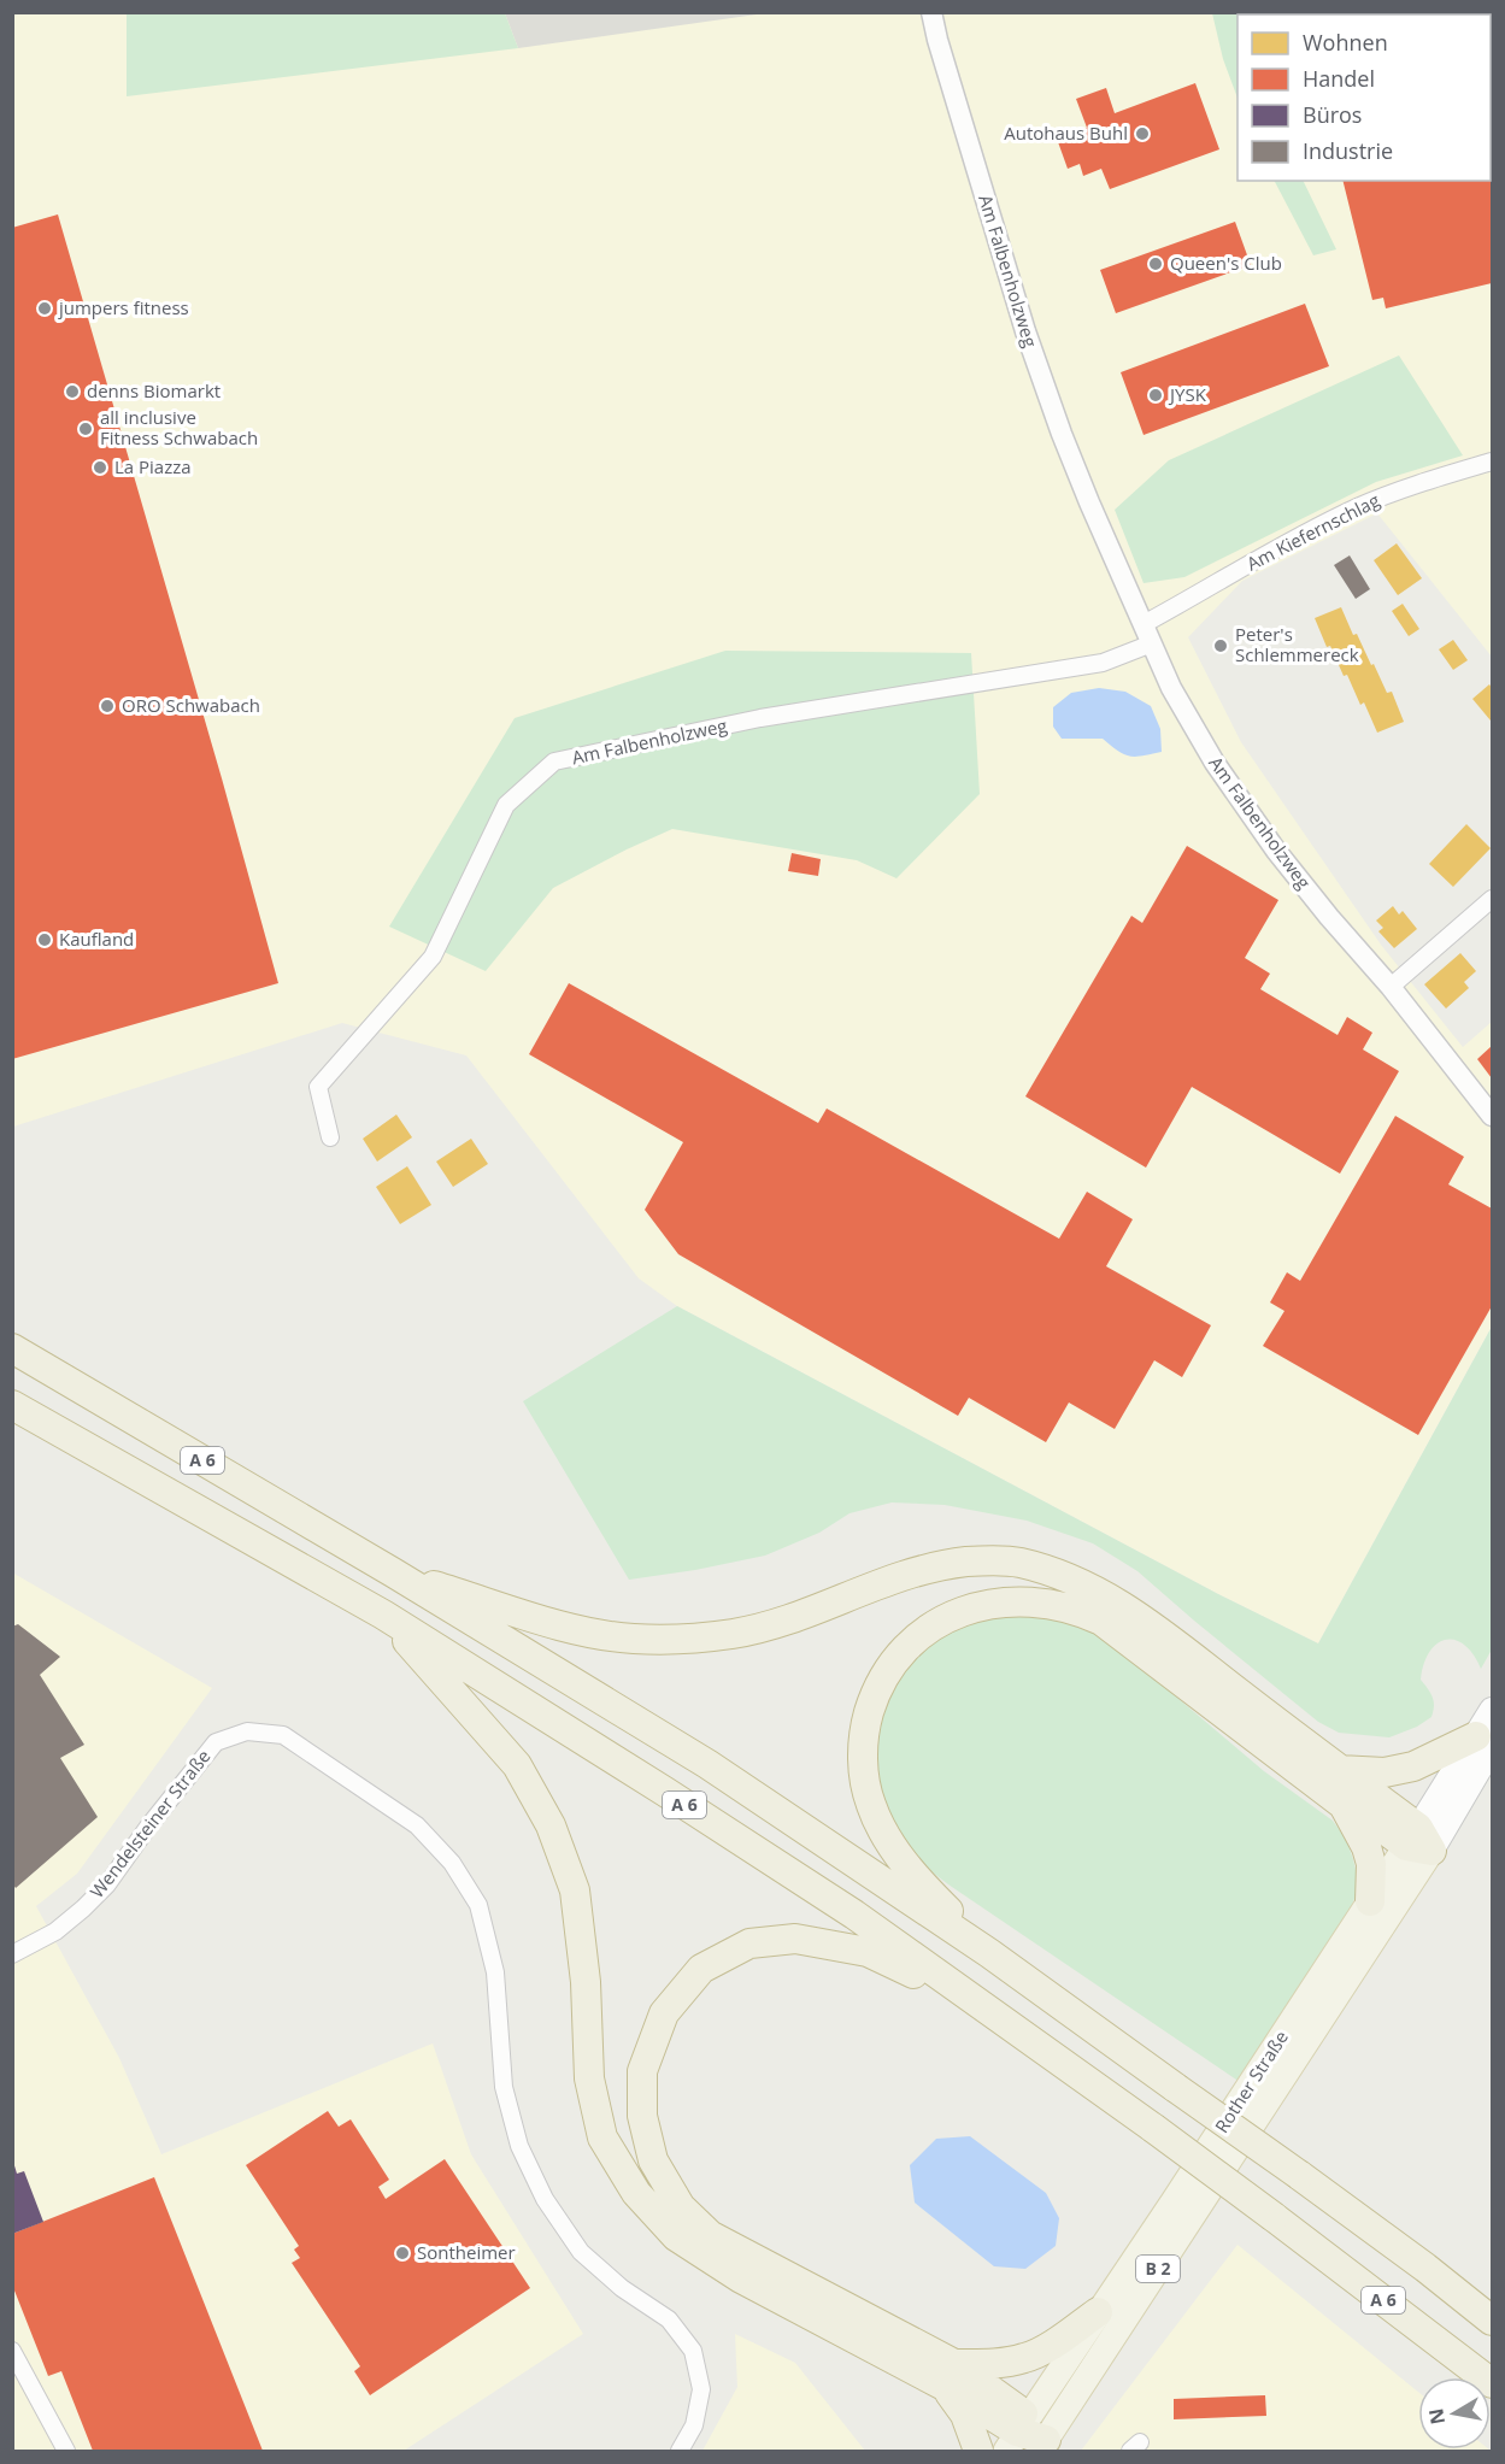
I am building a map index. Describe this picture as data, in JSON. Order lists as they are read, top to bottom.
{
  "streets": {
    "highway": ["A 6"],
    "main road": ["Rother Straße", "B 2"],
    "street": ["Am Falbenholzweg", "Am Kiefernschlag", "Wendelsteiner Straße"]
  },
  "crossings": [
    ["Am Falbenholzweg", "Am Kiefernschlag"]
  ],
  "places": [
    "Autohaus Buhl",
    "Queen's Club",
    "jumpers fitness",
    "denns Biomarkt",
    "JYSK",
    "all inclusive Fitness Schwabach",
    "La Piazza",
    "Peter's Schlemmereck",
    "ORO Schwabach",
    "Kaufland",
    "Sontheimer"
  ],
  "legend": [
    "Wohnen",
    "Handel",
    "Büros",
    "Industrie"
  ],
  "north": "left"
}
